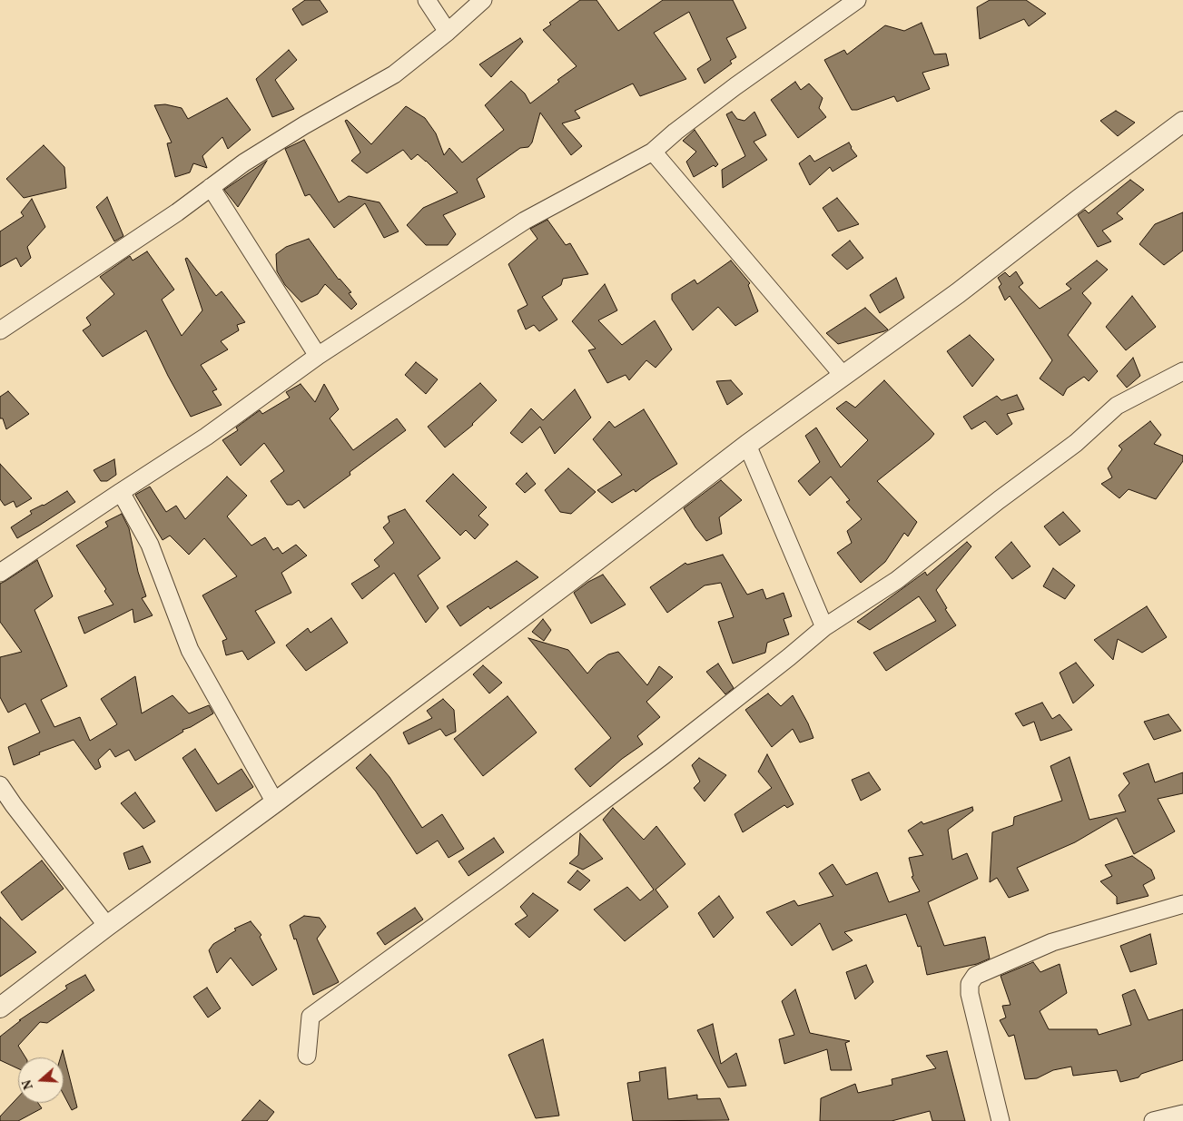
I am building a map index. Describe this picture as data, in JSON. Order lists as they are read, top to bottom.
{
  "north": "left"
}
